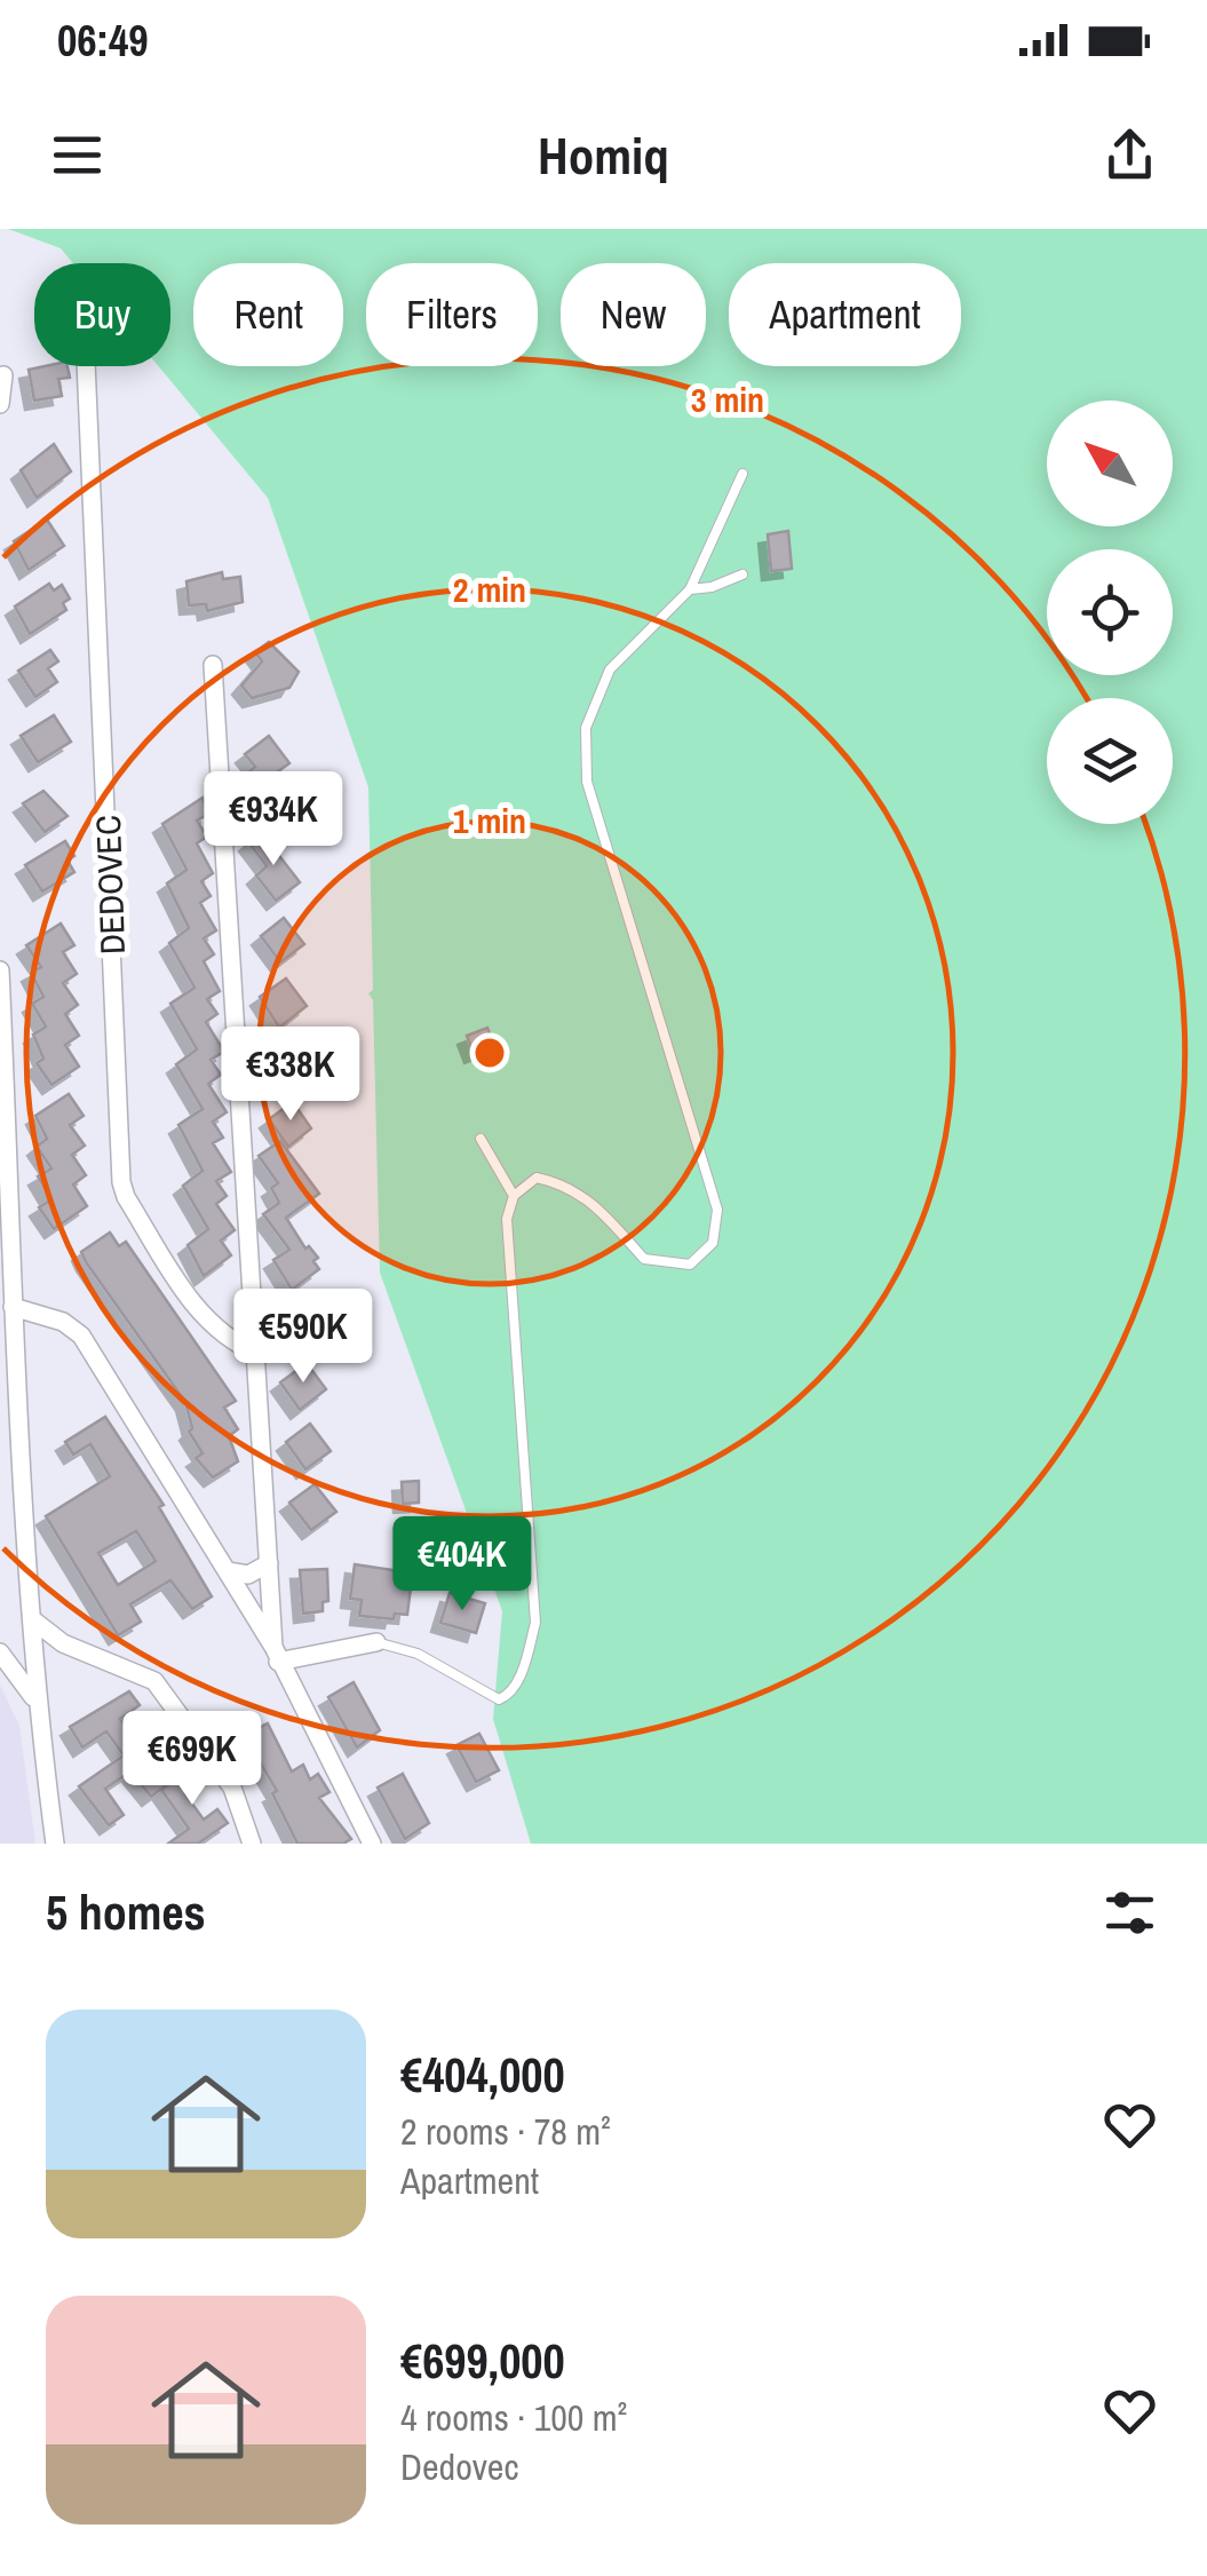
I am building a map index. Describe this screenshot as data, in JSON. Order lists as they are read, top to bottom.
{
  "streets": {
    "street": ["DEDOVEC"]
  },
  "north": "top left",
  "page": {
    "status": "06:49",
    "header": "Homiq",
    "chip": [
      "Buy",
      "Rent",
      "Filters",
      "New",
      "Apartment"
    ],
    "price": [
      "€934K",
      "€338K",
      "€590K",
      "€404K",
      "€699K"
    ],
    "heading": "5 homes",
    "list": [
      {
        "name": "€404,000",
        "note": "2 rooms · 78 m² · Apartment"
      },
      {
        "name": "€699,000",
        "note": "4 rooms · 100 m² · Dedovec"
      }
    ]
  },
  "rings": ["3 min", "2 min", "1 min"]
}
